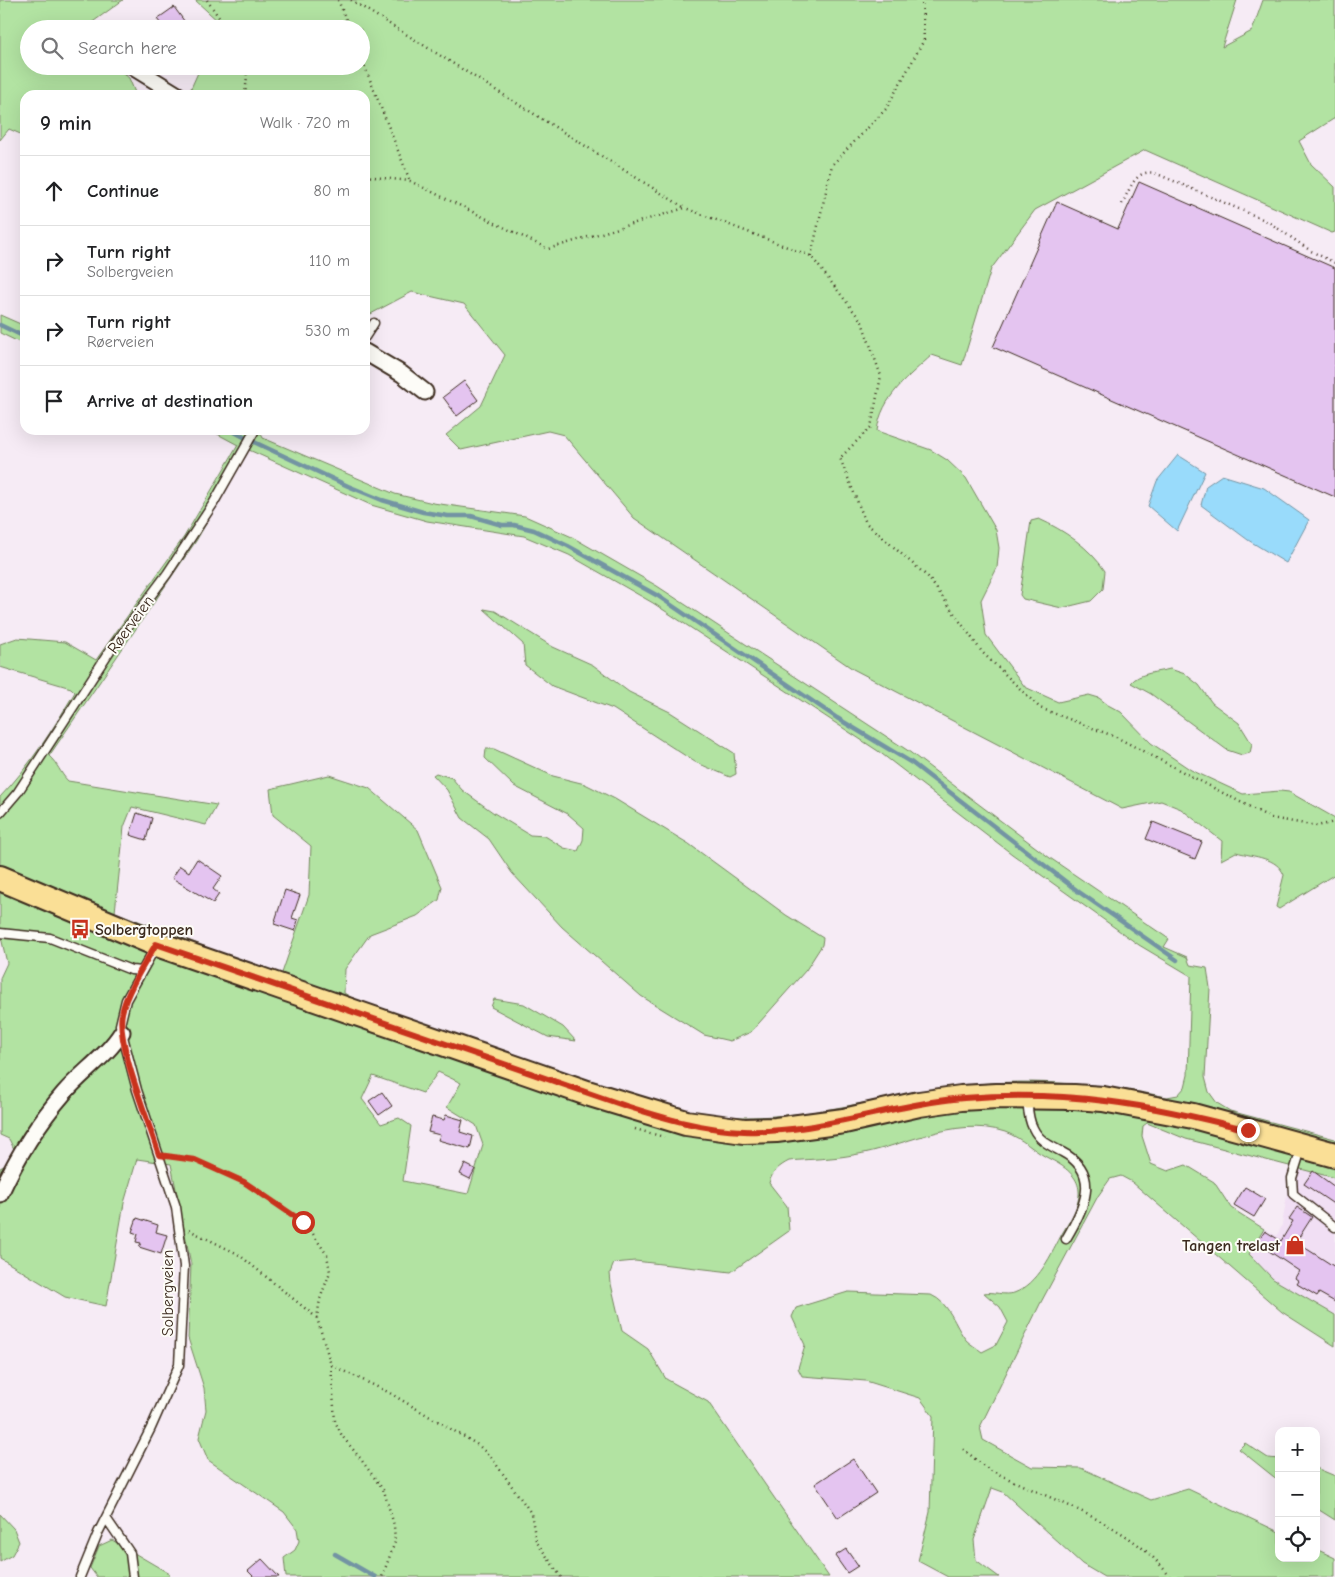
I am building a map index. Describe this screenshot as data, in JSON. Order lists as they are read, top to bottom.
{
  "streets": {
    "lane": ["Røerveien", "Solbergveien"]
  },
  "places": {
    "bus stop": ["Solbergtoppen"],
    "shop": ["Tangen trelast"]
  },
  "page": {
    "search": "Search here",
    "heading": ["9 min", "Walk · 720 m"],
    "list": [
      ["Continue", "80 m"],
      ["Turn right", "Solbergveien", "110 m"],
      ["Turn right", "Røerveien", "530 m"],
      "Arrive at destination"
    ],
    "map_buttons": ["+", "−"]
  }
}
